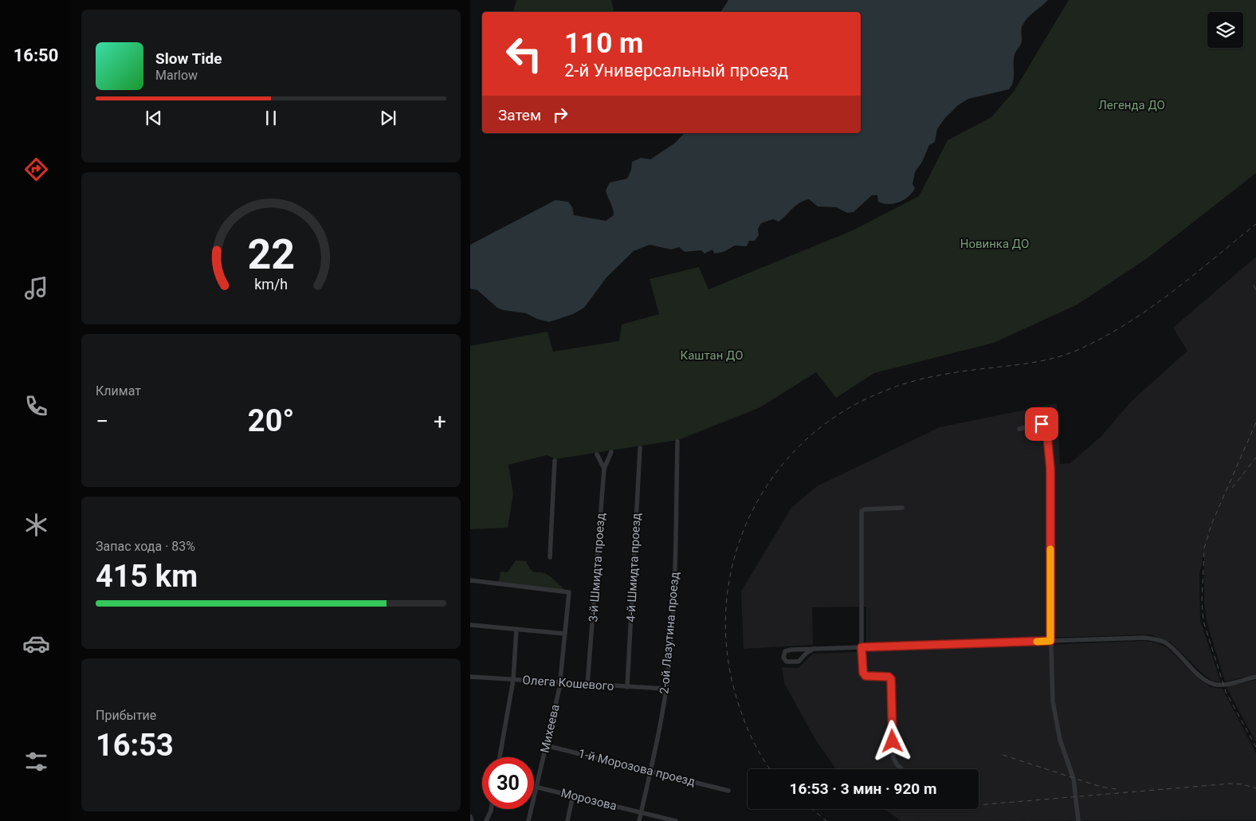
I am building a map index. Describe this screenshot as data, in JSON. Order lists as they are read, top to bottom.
{
  "streets": {
    "street": [
      "3-й Шмидта проезд",
      "4-й Шмидта проезд",
      "2-ой Лазутина проезд",
      "Олега Кошевого",
      "Михеева",
      "1-й Морозова проезд",
      "Морозова"
    ]
  },
  "crossings": [
    ["3-й Шмидта проезд", "Олега Кошевого"],
    ["4-й Шмидта проезд", "Олега Кошевого"],
    ["2-ой Лазутина проезд", "Олега Кошевого"],
    ["2-ой Лазутина проезд", "1-й Морозова проезд"],
    ["2-ой Лазутина проезд", "Морозова"],
    ["Олега Кошевого", "Михеева"],
    ["Михеева", "1-й Морозова проезд"],
    ["Михеева", "Морозова"]
  ],
  "parks": ["Легенда ДО", "Новинка ДО", "Каштан ДО"],
  "page": {
    "tabs": "16:50",
    "turn": ["110 m", "2-й Универсальный проезд"],
    "song": ["Slow Tide", "Marlow"],
    "then": "Затем",
    "tile": [
      "Климат",
      ["Запас хода · 83%", "415 km"],
      ["Прибытие", "16:53"]
    ],
    "heat": ["−", "20°", "+"],
    "limit": "30",
    "trip": "16:53 · 3 мин · 920 m",
    "gauge": ["22", "km/h"]
  }
}
